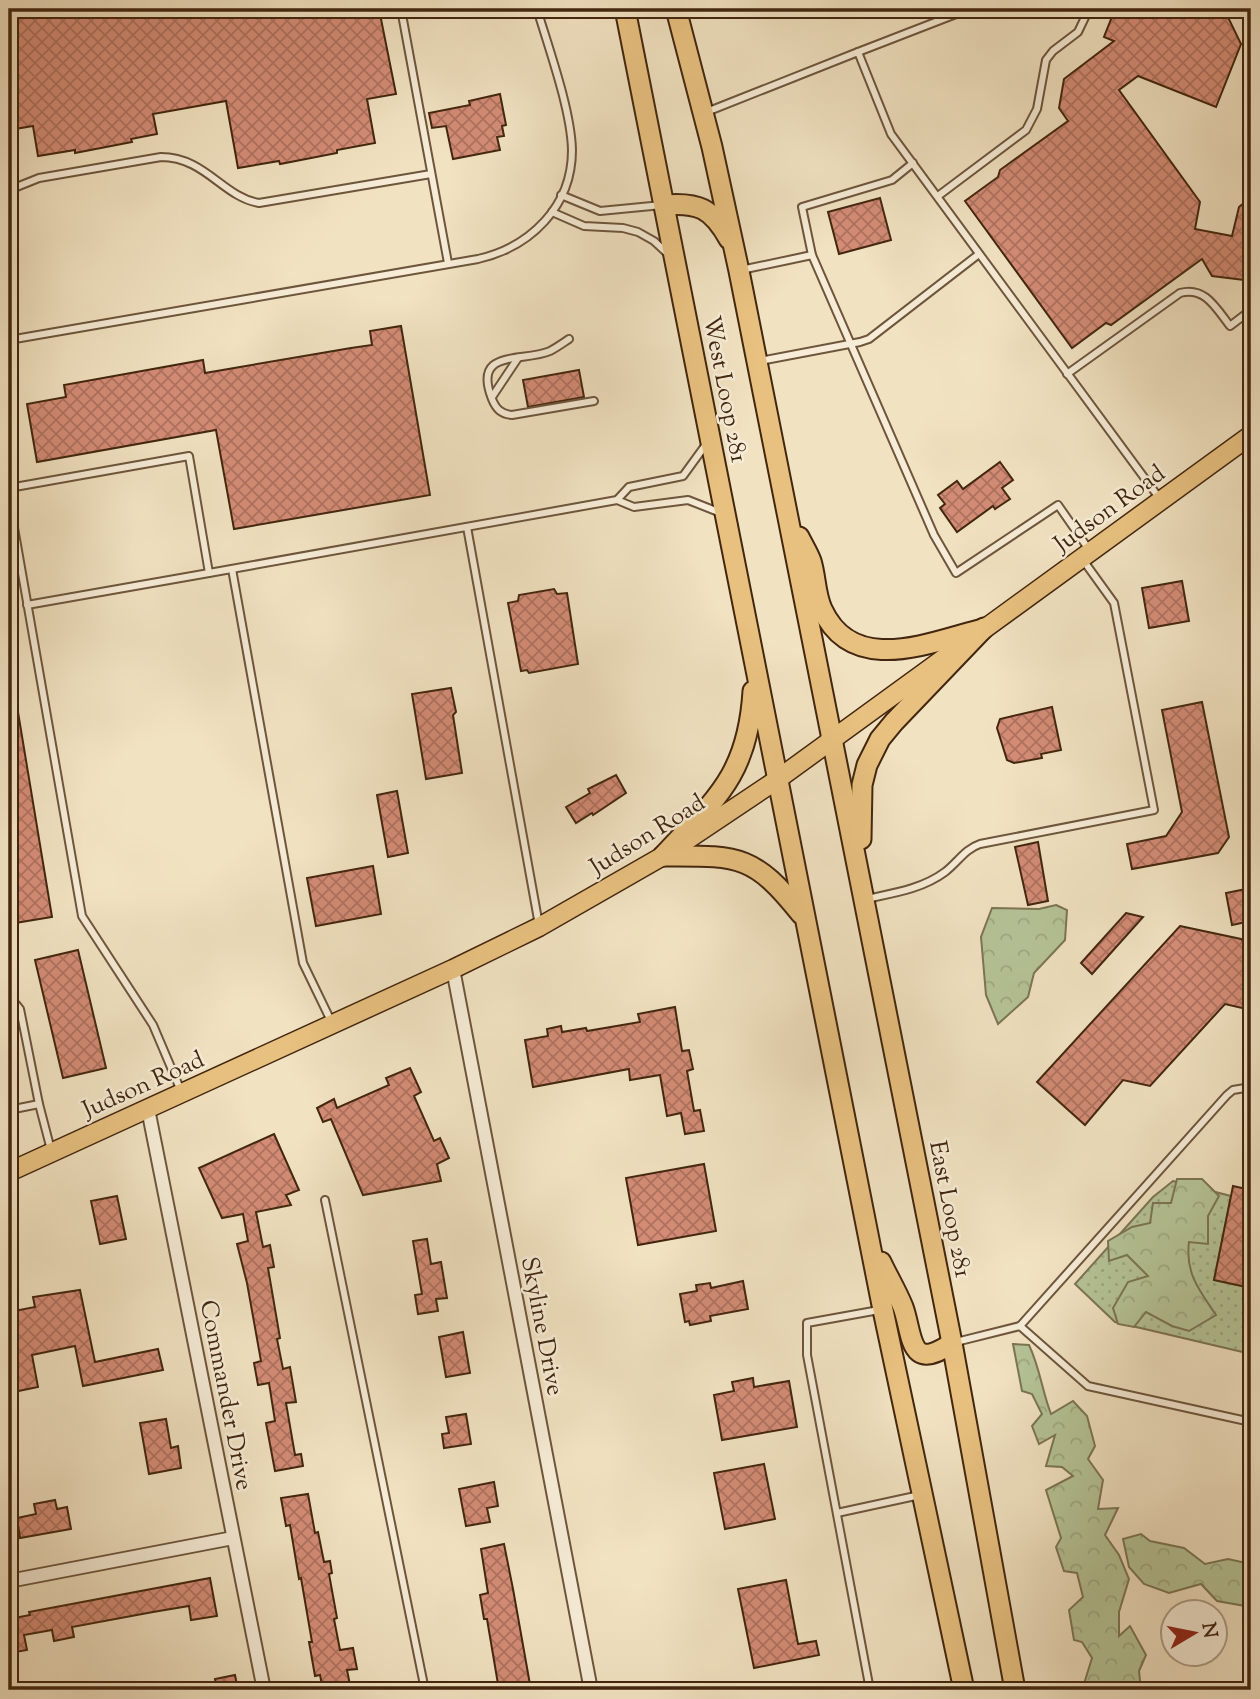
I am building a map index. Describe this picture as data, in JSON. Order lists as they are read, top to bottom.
{
  "streets": {
    "highway": ["West Loop 281", "East Loop 281"],
    "main road": ["Judson Road"],
    "street": ["Skyline Drive", "Commander Drive"]
  },
  "crossings": [
    ["West Loop 281", "Judson Road"],
    ["West Loop 281", "East Loop 281"],
    ["Judson Road", "East Loop 281"],
    ["Judson Road", "Skyline Drive"],
    ["Judson Road", "Commander Drive"]
  ],
  "north": "right"
}
